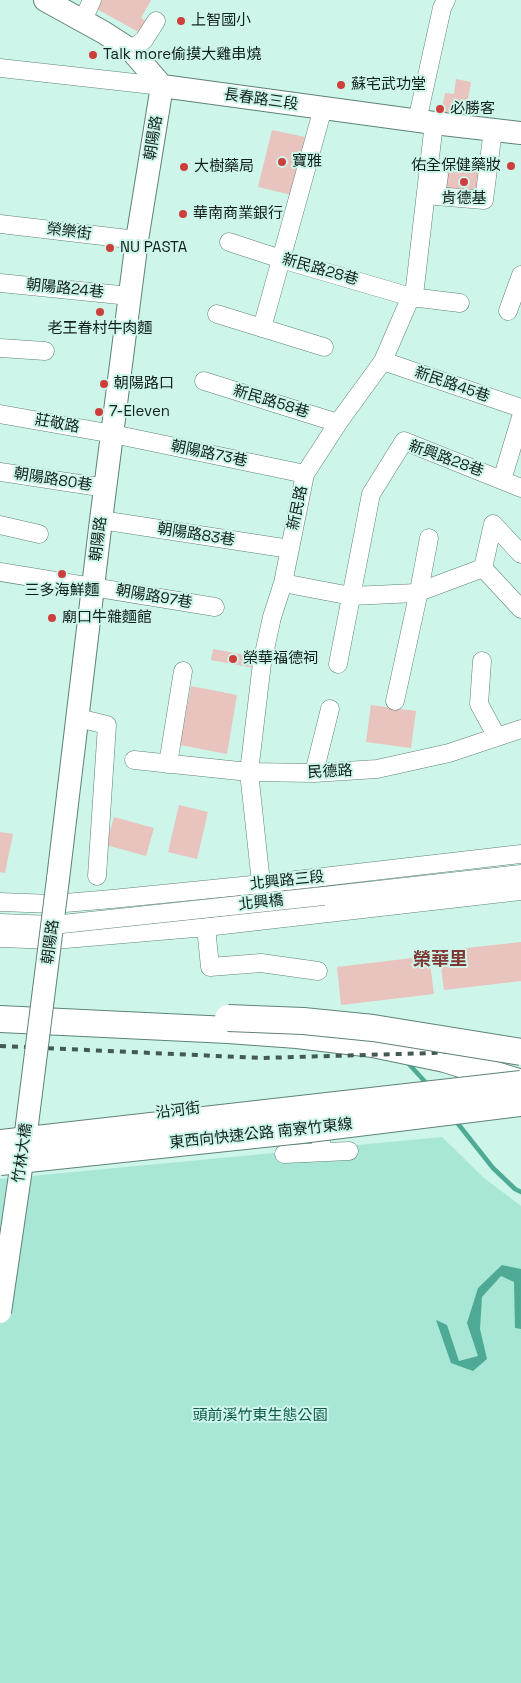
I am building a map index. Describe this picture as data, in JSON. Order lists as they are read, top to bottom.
{
  "streets": {
    "highway": ["東西向快速公路 南寮竹東線"],
    "main road": ["長春路三段", "朝陽路", "竹林大橋"],
    "street": [
      "榮樂街",
      "新民路28巷",
      "朝陽路24巷",
      "新民路45巷",
      "新民路58巷",
      "莊敬路",
      "朝陽路73巷",
      "新興路28巷",
      "朝陽路80巷",
      "新民路",
      "朝陽路83巷",
      "朝陽路97巷",
      "民德路",
      "北興路三段",
      "北興橋",
      "沿河街"
    ]
  },
  "crossings": [
    ["長春路三段", "朝陽路"],
    ["長春路三段", "新民路"],
    ["朝陽路", "榮樂街"],
    ["朝陽路", "朝陽路24巷"],
    ["朝陽路", "莊敬路"],
    ["朝陽路", "朝陽路73巷"],
    ["朝陽路", "朝陽路80巷"],
    ["朝陽路", "朝陽路83巷"],
    ["朝陽路", "朝陽路97巷"],
    ["朝陽路", "北興路三段"],
    ["朝陽路", "北興橋"],
    ["朝陽路", "竹林大橋"],
    ["新民路28巷", "新民路"],
    ["新民路45巷", "新民路"],
    ["新民路58巷", "新民路"],
    ["莊敬路", "朝陽路73巷"],
    ["朝陽路73巷", "新民路"],
    ["新民路", "朝陽路83巷"],
    ["新民路", "民德路"],
    ["新民路", "北興路三段"],
    ["北興路三段", "北興橋"]
  ],
  "districts": ["榮華里"],
  "parks": ["頭前溪竹東生態公園"],
  "places": [
    "上智國小",
    "Talk more偷摸大雞串燒",
    "蘇宅武功堂",
    "必勝客",
    "寶雅",
    "佑全保健藥妝",
    "大樹藥局",
    "肯德基",
    "華南商業銀行",
    "NU PASTA",
    "老王眷村牛肉麵",
    "朝陽路口",
    "7-Eleven",
    "三多海鮮麵",
    "廟口牛雜麵館",
    "榮華福德祠"
  ]
}
